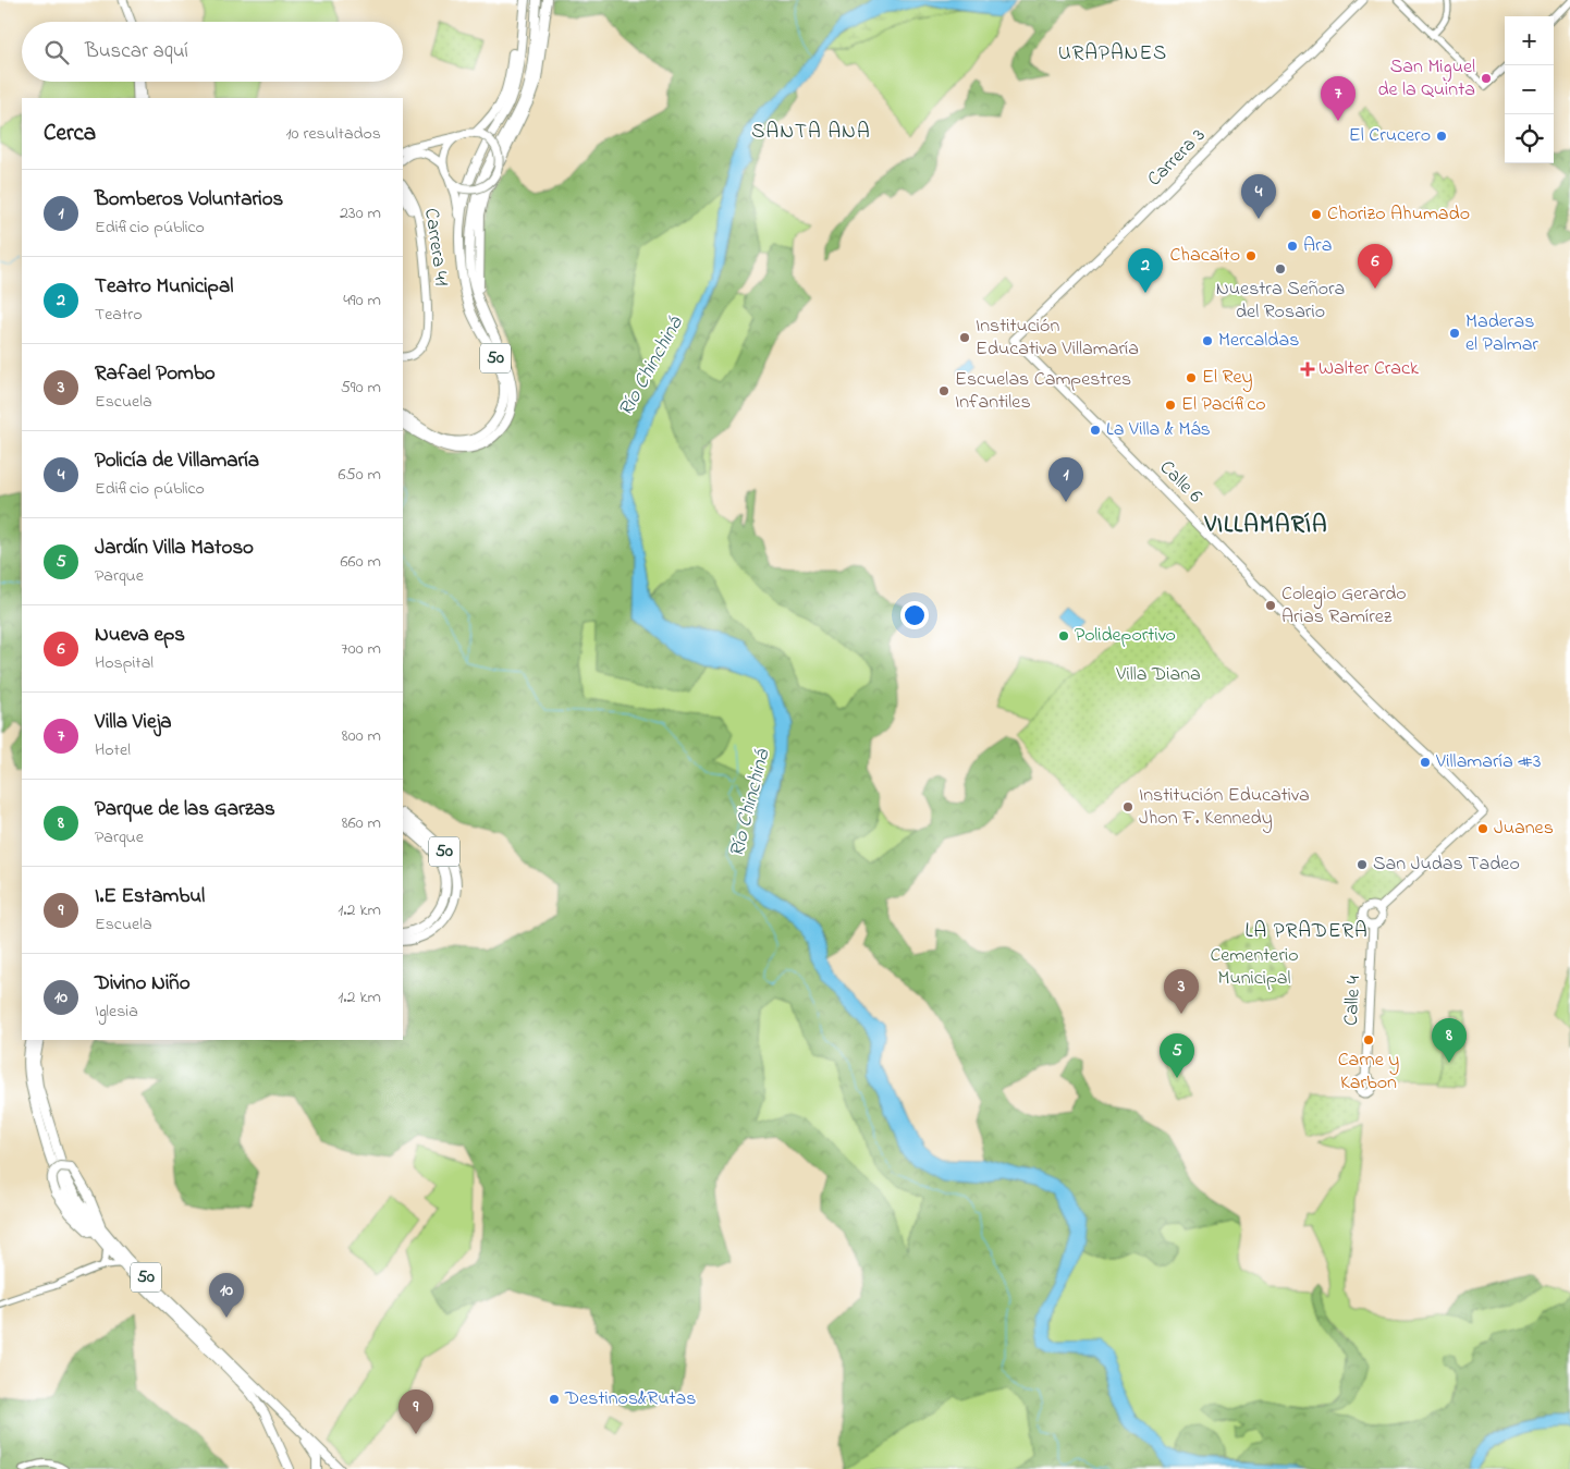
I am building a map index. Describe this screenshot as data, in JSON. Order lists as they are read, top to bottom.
{
  "streets": {
    "highway": ["50"],
    "main road": [
      "Carrera 3",
      "Carrera 41",
      "Calle 6",
      "Calle 4"
    ]
  },
  "crossings": [
    ["Carrera 3", "Calle 6"],
    ["Calle 6", "Calle 4"]
  ],
  "districts": [
    "URAPANES",
    "SANTA ANA",
    "VILLAMARÍA",
    "LA PRADERA"
  ],
  "water": ["Río Chinchiná"],
  "parks": ["Villa Diana", "Cementerio Municipal"],
  "places": {
    "other": [
      "San Miguel de la Quinta",
      "El Crucero",
      "Chorizo Ahumado",
      "Ara",
      "Chacaíto",
      "Nuestra Señora del Rosario",
      "Maderas el Palmar",
      "Institución Educativa Villamaría",
      "Mercaldas",
      "El Rey",
      "Escuelas Campestres Infantiles",
      "El Pacífico",
      "La Villa & Más",
      "Colegio Gerardo Arias Ramírez",
      "Polideportivo",
      "Villamaría #3",
      "Institución Educativa Jhon F. Kennedy",
      "Juanes",
      "San Judas Tadeo",
      "Carne y Karbon",
      "Destinos&Rutas"
    ],
    "health": ["Walter Crack"]
  },
  "page": {
    "map_buttons": ["+", "−"],
    "search": "Buscar aquí",
    "pins": [
      "7",
      "4",
      "6",
      "2",
      "1",
      "3",
      "8",
      "5",
      "10",
      "9"
    ],
    "heading": ["Cerca", "10 resultados"],
    "list": [
      {
        "mark": "1",
        "name": "Bomberos Voluntarios",
        "note": "Edificio público",
        "value": "230 m"
      },
      {
        "mark": "2",
        "name": "Teatro Municipal",
        "note": "Teatro",
        "value": "490 m"
      },
      {
        "mark": "3",
        "name": "Rafael Pombo",
        "note": "Escuela",
        "value": "590 m"
      },
      {
        "mark": "4",
        "name": "Policía de Villamaría",
        "note": "Edificio público",
        "value": "650 m"
      },
      {
        "mark": "5",
        "name": "Jardín Villa Matoso",
        "note": "Parque",
        "value": "660 m"
      },
      {
        "mark": "6",
        "name": "Nueva eps",
        "note": "Hospital",
        "value": "700 m"
      },
      {
        "mark": "7",
        "name": "Villa Vieja",
        "note": "Hotel",
        "value": "800 m"
      },
      {
        "mark": "8",
        "name": "Parque de las Garzas",
        "note": "Parque",
        "value": "860 m"
      },
      {
        "mark": "9",
        "name": "I.E Estambul",
        "note": "Escuela",
        "value": "1.2 km"
      },
      {
        "mark": "10",
        "name": "Divino Niño",
        "note": "Iglesia",
        "value": "1.2 km"
      }
    ]
  }
}
